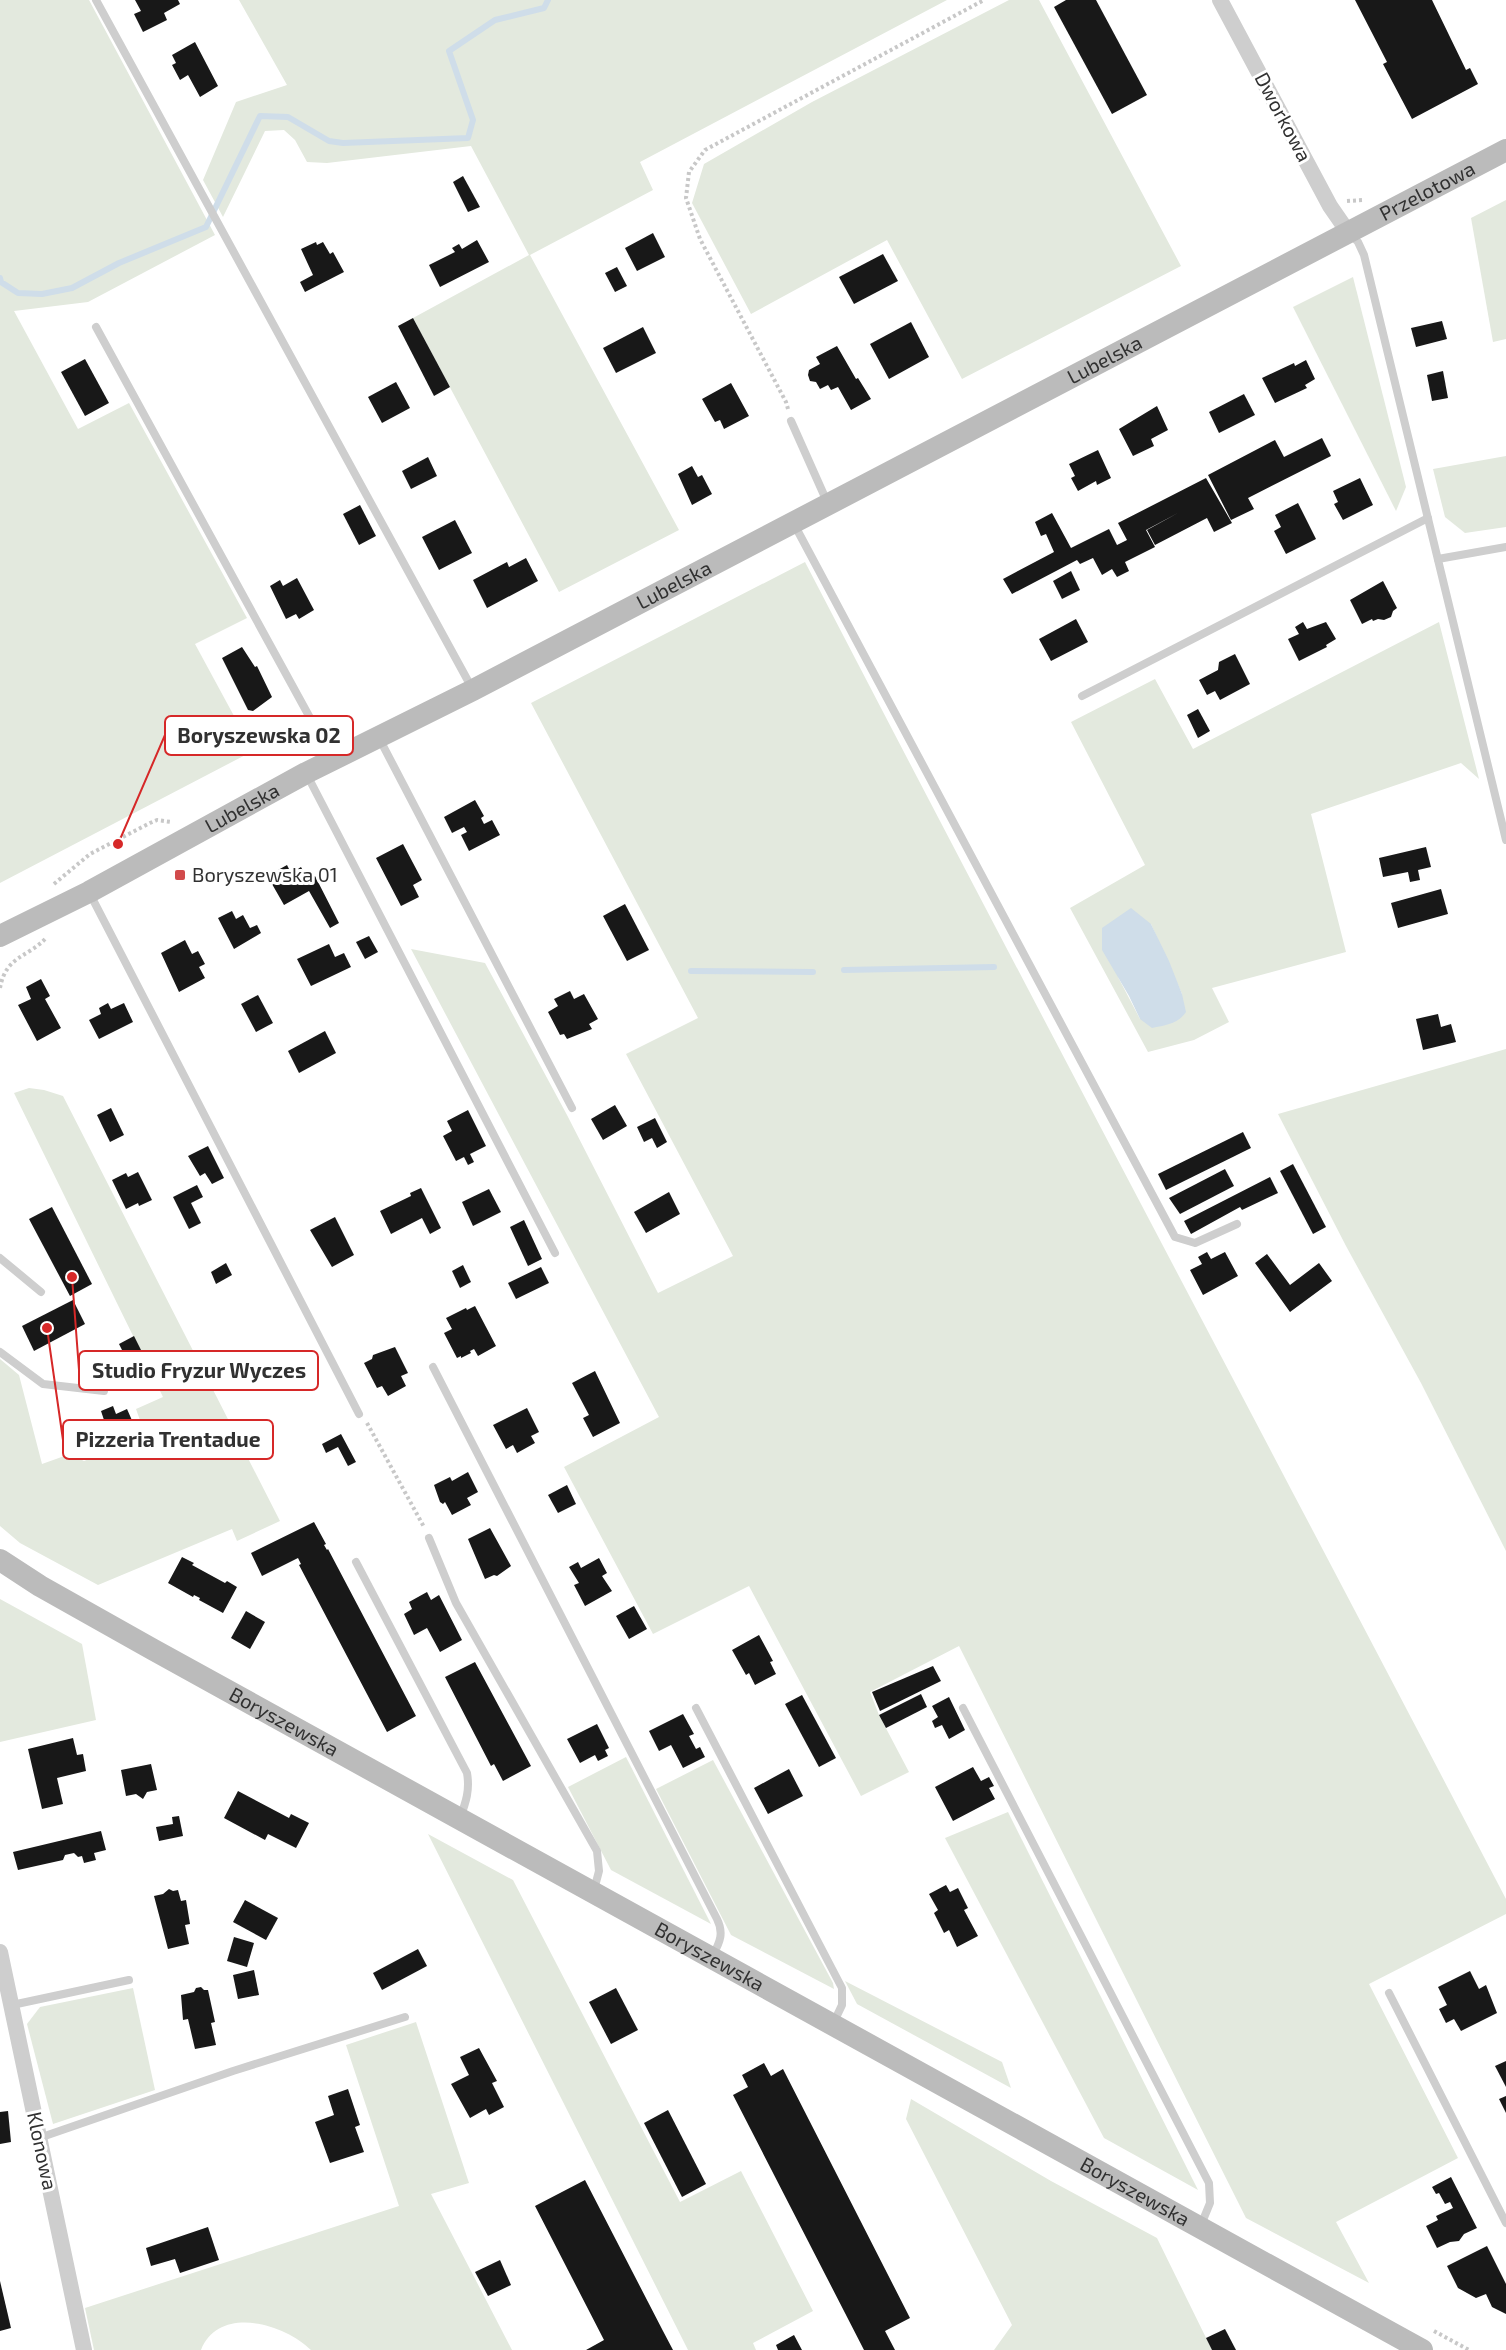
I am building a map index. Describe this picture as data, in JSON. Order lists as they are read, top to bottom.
{
  "streets": {
    "street": [
      "Dworkowa",
      "Przelotowa",
      "Lubelska",
      "Boryszewska",
      "Klonowa"
    ]
  },
  "crossings": [
    ["Dworkowa", "Przelotowa"],
    ["Dworkowa", "Lubelska"],
    ["Przelotowa", "Lubelska"]
  ],
  "places": {
    "other": ["Boryszewska 02", "Studio Fryzur Wyczes", "Pizzeria Trentadue"],
    "transit": ["Boryszewska 01"]
  }
}
